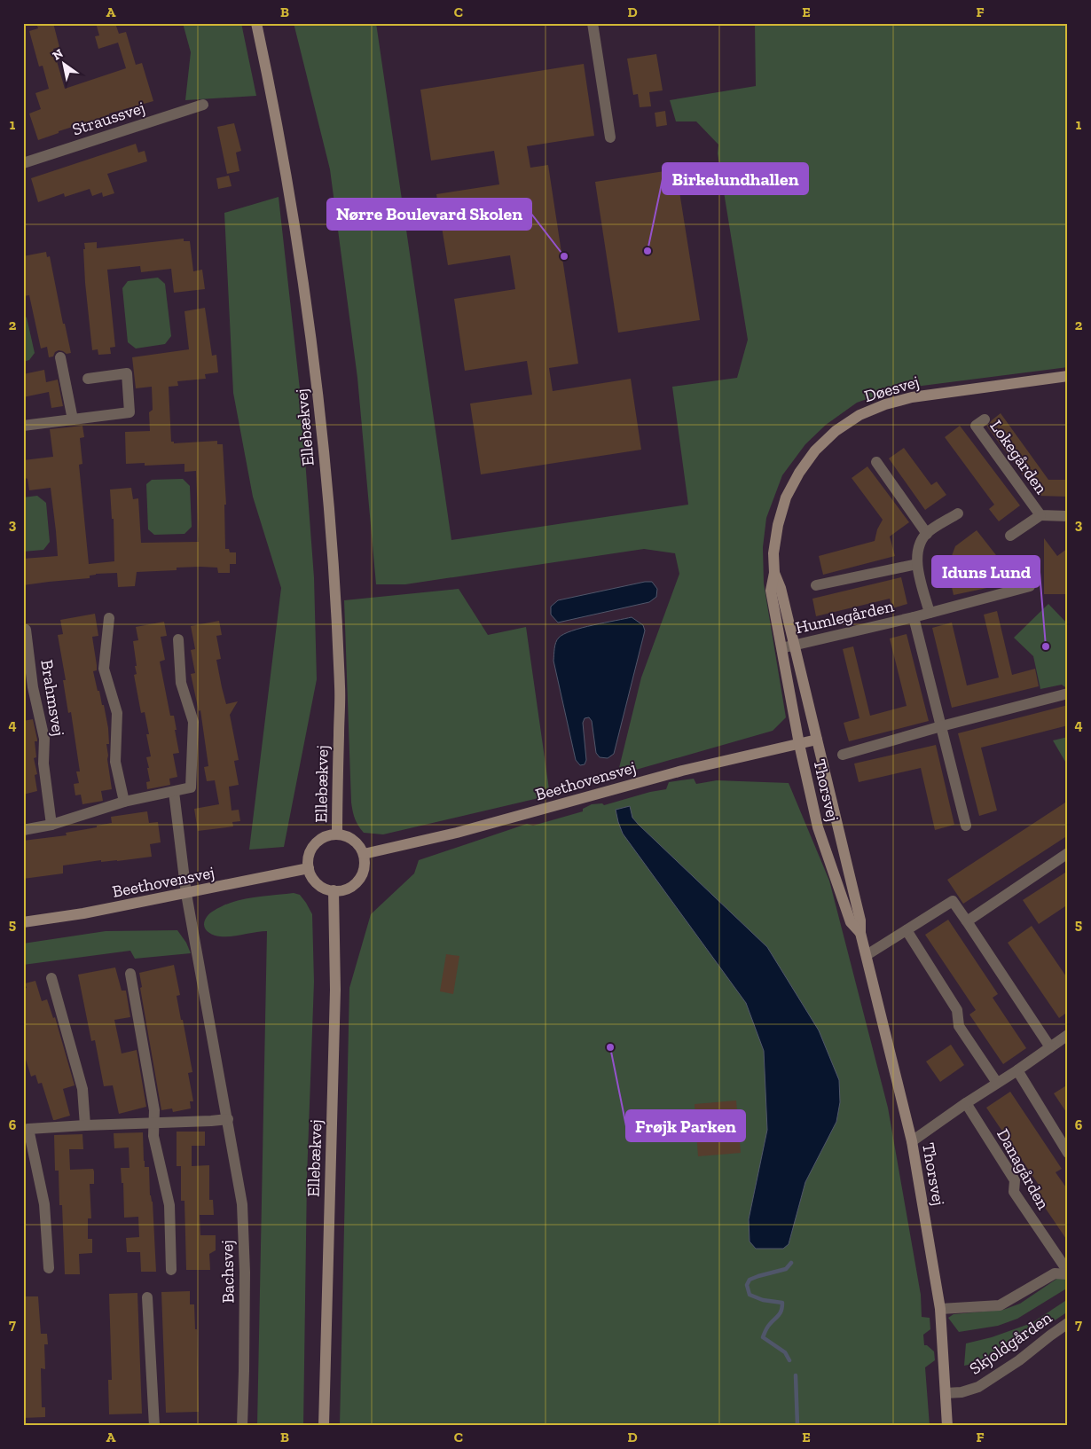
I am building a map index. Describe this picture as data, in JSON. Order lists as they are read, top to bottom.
{
  "streets": {
    "street": [
      "Straussvej",
      "Døesvej",
      "Ellebækvej",
      "Lokegården",
      "Humlegården",
      "Brahmsvej",
      "Beethovensvej",
      "Thorsvej",
      "Danagården",
      "Bachsvej",
      "Skjoldgården"
    ]
  },
  "crossings": [
    ["Døesvej", "Humlegården"],
    ["Døesvej", "Thorsvej"],
    ["Ellebækvej", "Beethovensvej"],
    ["Humlegården", "Thorsvej"],
    ["Beethovensvej", "Thorsvej"],
    ["Beethovensvej", "Bachsvej"],
    ["Thorsvej", "Danagården"],
    ["Thorsvej", "Skjoldgården"]
  ],
  "places": [
    "Birkelundhallen",
    "Nørre Boulevard Skolen",
    "Iduns Lund",
    "Frøjk Parken"
  ],
  "north": "top left",
  "grid": {
    "columns": [
      "A",
      "B",
      "C",
      "D",
      "E",
      "F"
    ],
    "rows": [
      "1",
      "2",
      "3",
      "4",
      "5",
      "6",
      "7"
    ]
  }
}
